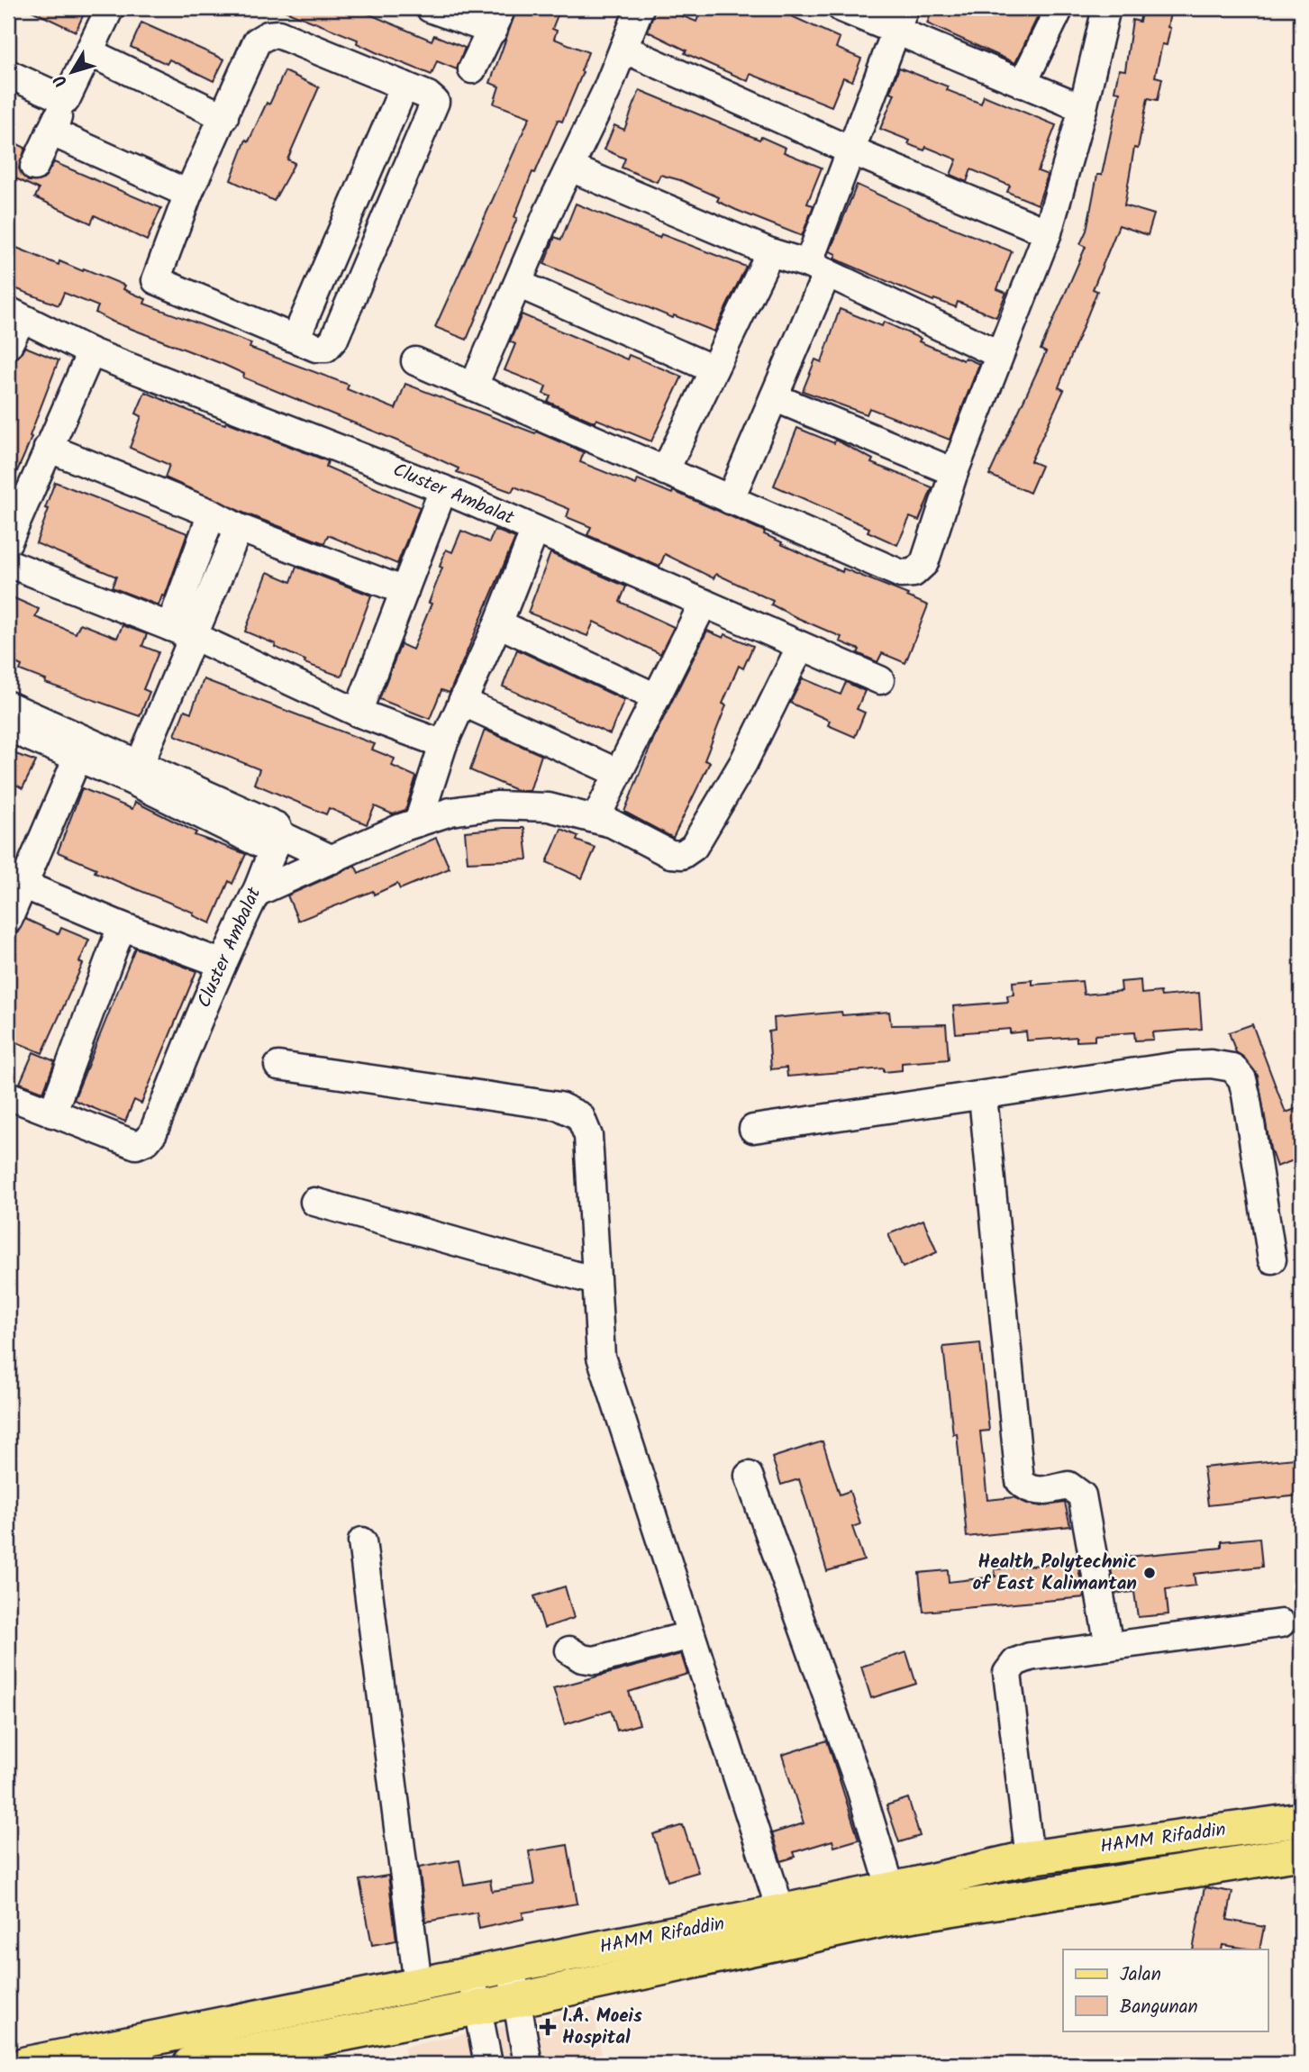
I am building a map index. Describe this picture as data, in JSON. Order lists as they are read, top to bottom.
{
  "streets": {
    "main road": ["HAMM Rifaddin"],
    "street": ["Cluster Ambalat"]
  },
  "places": {
    "other": ["Health Polytechnic of East Kalimantan"],
    "health": ["I.A. Moeis Hospital"]
  },
  "legend": ["Jalan", "Bangunan"],
  "north": "bottom left"
}
